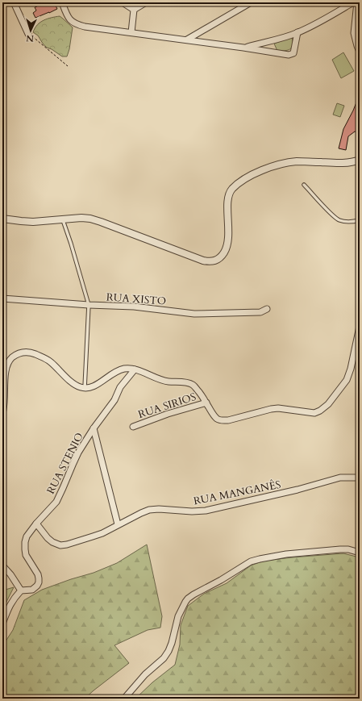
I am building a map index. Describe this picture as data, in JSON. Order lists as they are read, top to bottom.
{
  "streets": {
    "street": [
      "RUA XISTO",
      "RUA SIRIOS",
      "RUA STENIO",
      "RUA MANGANÊS"
    ]
  },
  "crossings": [
    ["RUA STENIO", "RUA MANGANÊS"]
  ],
  "north": "bottom"
}
